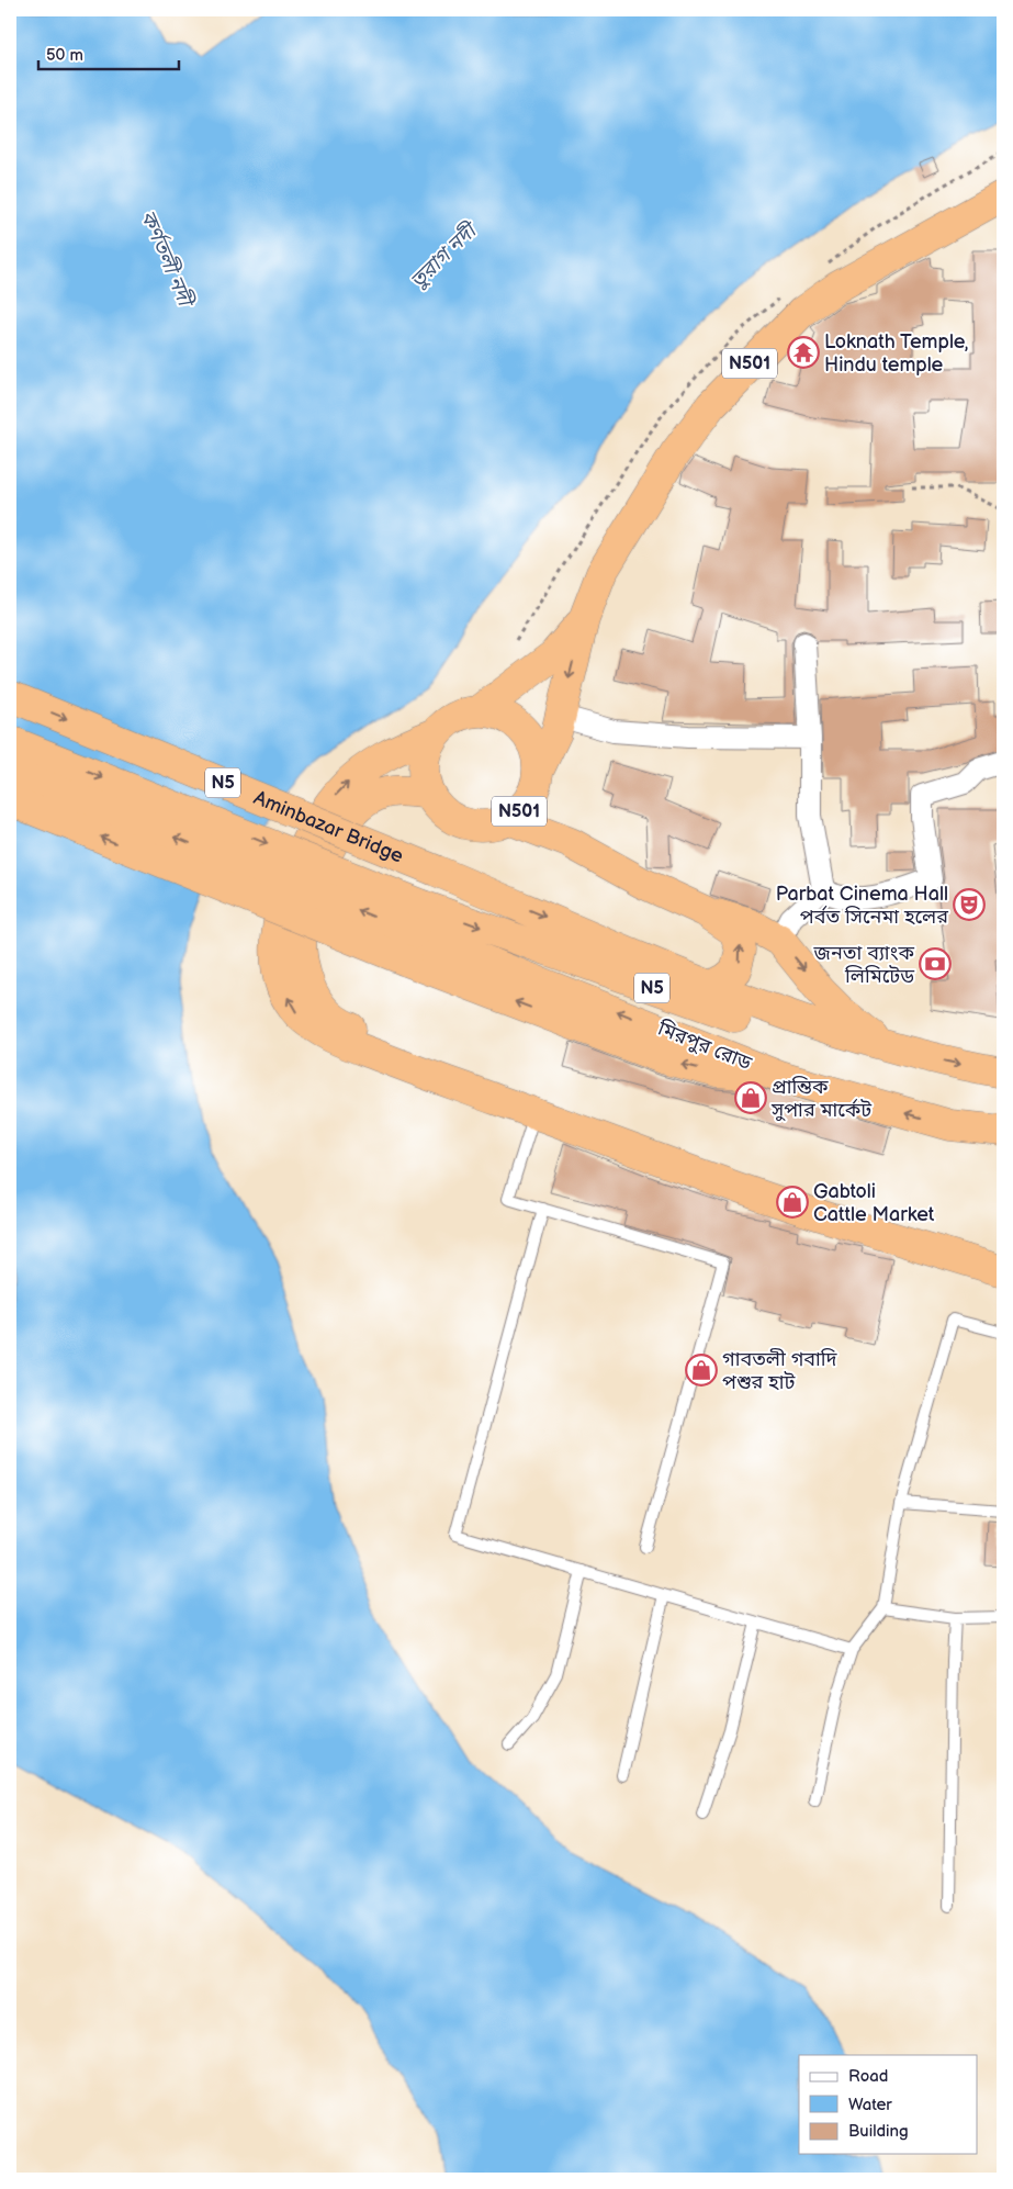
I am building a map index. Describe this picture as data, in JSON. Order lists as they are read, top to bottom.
{
  "streets": {
    "highway": [
      "N501",
      "N5",
      "Aminbazar Bridge",
      "মিরপুর রোড"
    ]
  },
  "crossings": [
    ["N501", "N5"],
    ["N501", "Aminbazar Bridge"],
    ["N5", "Aminbazar Bridge"],
    ["N5", "মিরপুর রোড"],
    ["Aminbazar Bridge", "মিরপুর রোড"]
  ],
  "water": ["তুরাগ নদী", "কর্ণতলী নদী"],
  "places": {
    "temple": ["Loknath Temple, Hindu temple"],
    "theatre": ["Parbat Cinema Hall পর্বত সিনেমা হলের"],
    "bank": ["জনতা ব্যাংক লিমিটেড"],
    "shop": ["প্রান্তিক সুপার মার্কেট", "Gabtoli Cattle Market", "গাবতলী গবাদি পশুর হাট"]
  },
  "legend": ["Road", "Water", "Building"],
  "scale_bar": "50 m"
}
